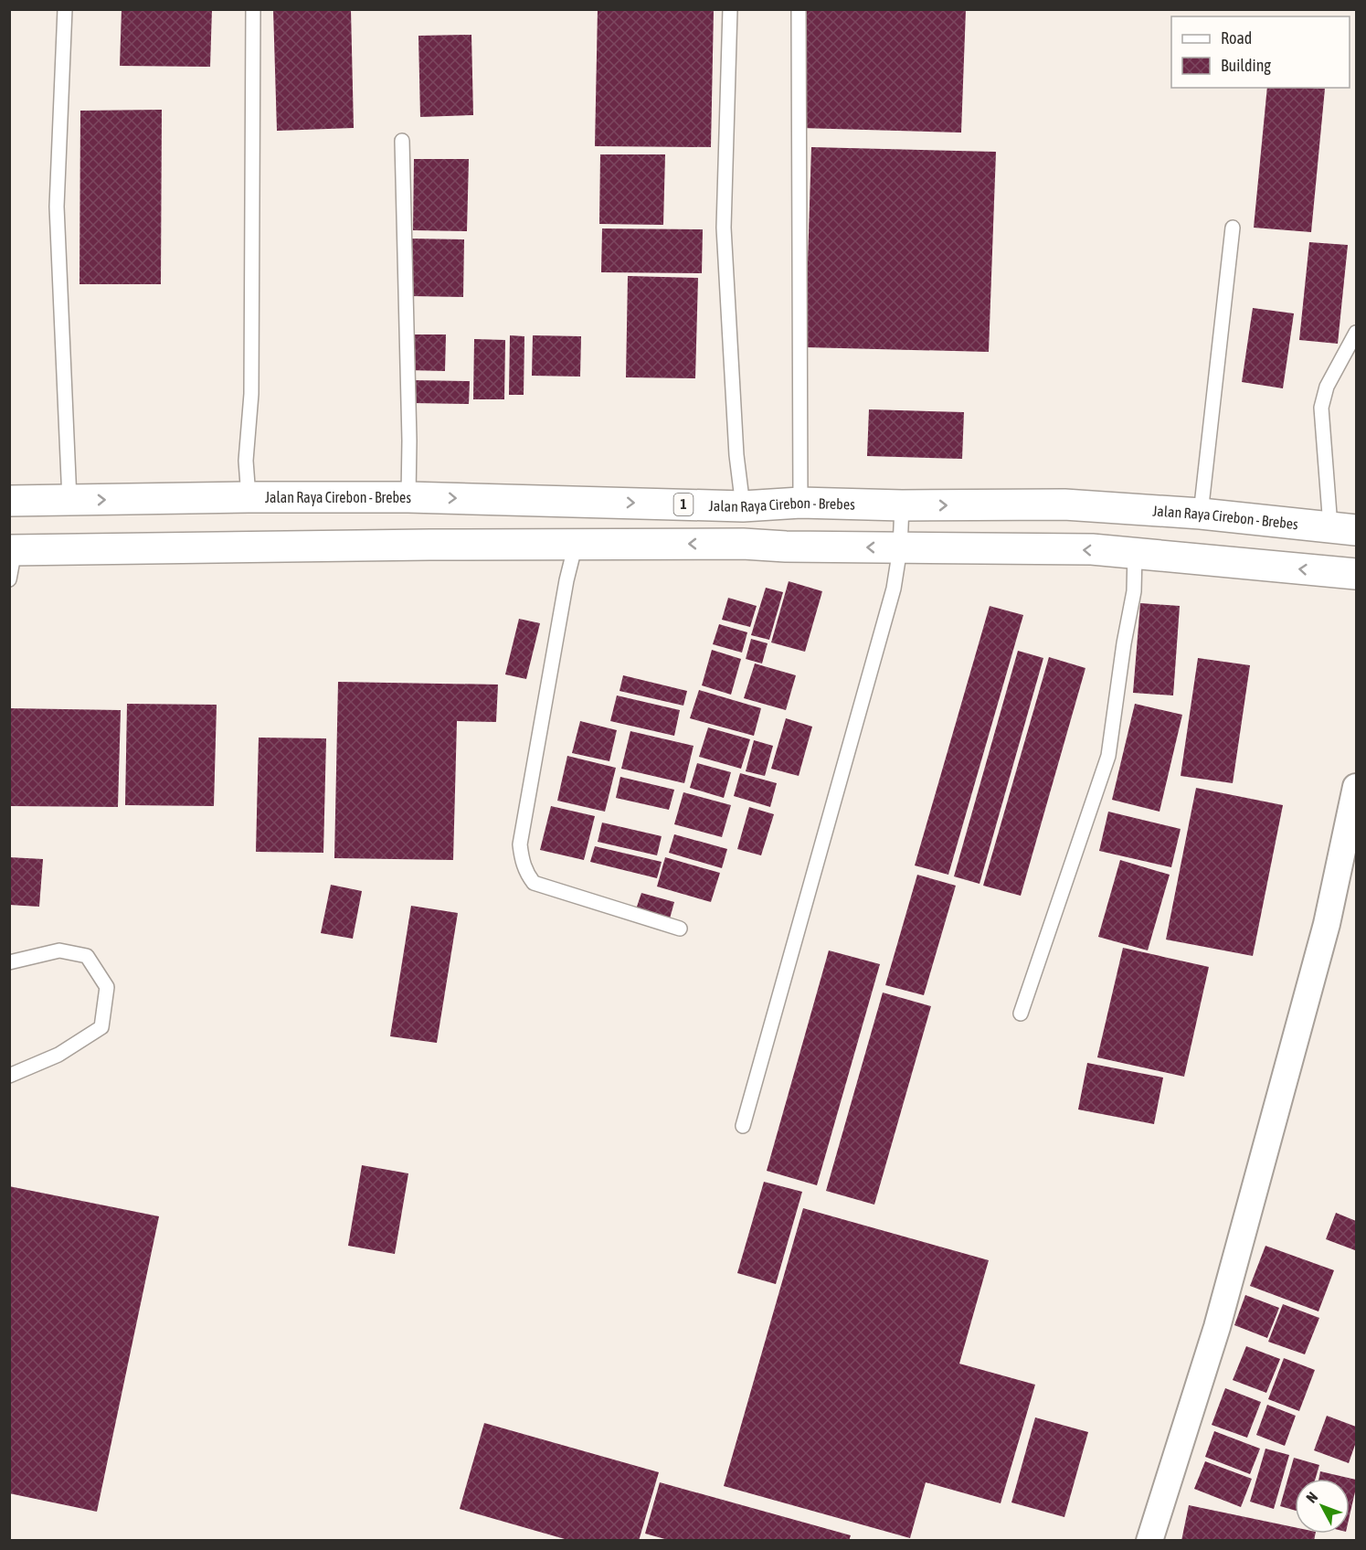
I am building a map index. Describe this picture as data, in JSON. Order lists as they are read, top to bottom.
{
  "streets": {
    "highway": ["Jalan Raya Cirebon - Brebes", "1"]
  },
  "legend": ["Road", "Building"],
  "north": "top left"
}
